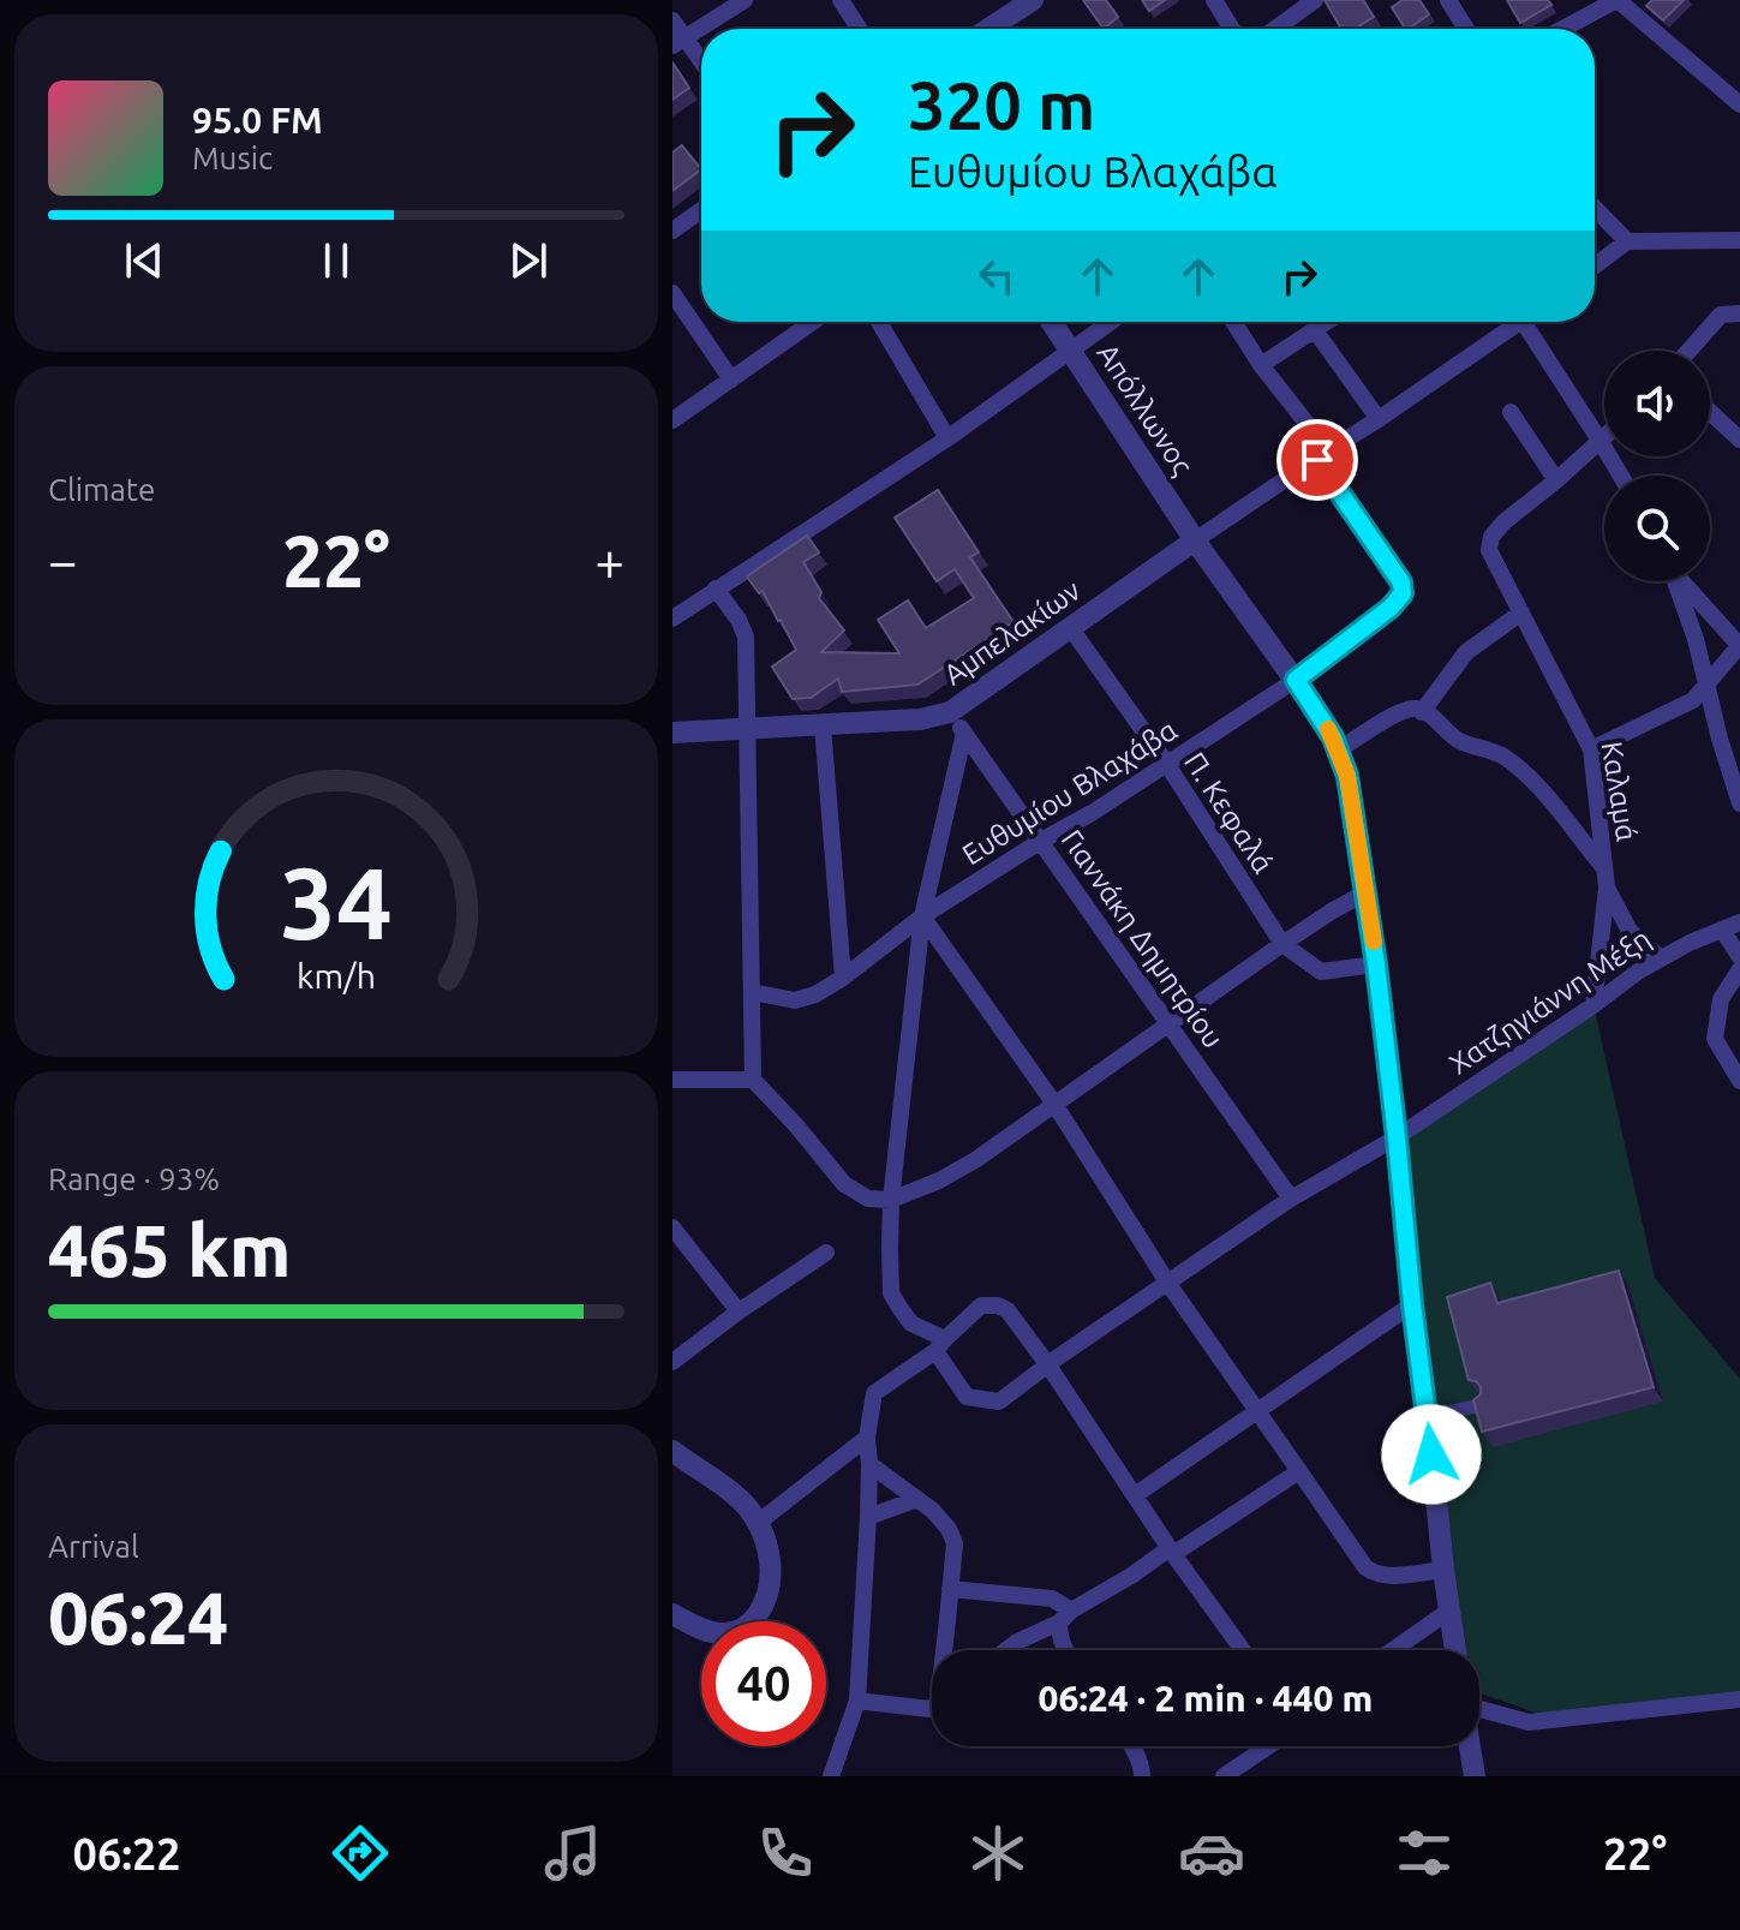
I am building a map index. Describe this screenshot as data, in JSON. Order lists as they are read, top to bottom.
{
  "streets": {
    "street": [
      "Απόλλωνος",
      "Αμπελακίων",
      "Καλαμά",
      "Ευθυμίου Βλαχάβα",
      "Π. Κεφαλά",
      "Γιαννάκη Δημητρίου",
      "Χατζηγιάννη Μέξη"
    ]
  },
  "crossings": [
    ["Απόλλωνος", "Αμπελακίων"],
    ["Απόλλωνος", "Ευθυμίου Βλαχάβα"],
    ["Απόλλωνος", "Π. Κεφαλά"],
    ["Απόλλωνος", "Χατζηγιάννη Μέξη"],
    ["Αμπελακίων", "Π. Κεφαλά"],
    ["Αμπελακίων", "Γιαννάκη Δημητρίου"],
    ["Καλαμά", "Χατζηγιάννη Μέξη"],
    ["Ευθυμίου Βλαχάβα", "Π. Κεφαλά"],
    ["Ευθυμίου Βλαχάβα", "Γιαννάκη Δημητρίου"],
    ["Γιαννάκη Δημητρίου", "Χατζηγιάννη Μέξη"]
  ],
  "page": {
    "turn": ["320 m", "Ευθυμίου Βλαχάβα"],
    "song": ["95.0 FM", "Music"],
    "tile": [
      "Climate",
      ["Range · 93%", "465 km"],
      ["Arrival", "06:24"]
    ],
    "heat": ["−", "22°", "+"],
    "limit": "40",
    "trip": "06:24 · 2 min · 440 m",
    "tabs": ["06:22", "22°"],
    "gauge": ["34", "km/h"]
  }
}
